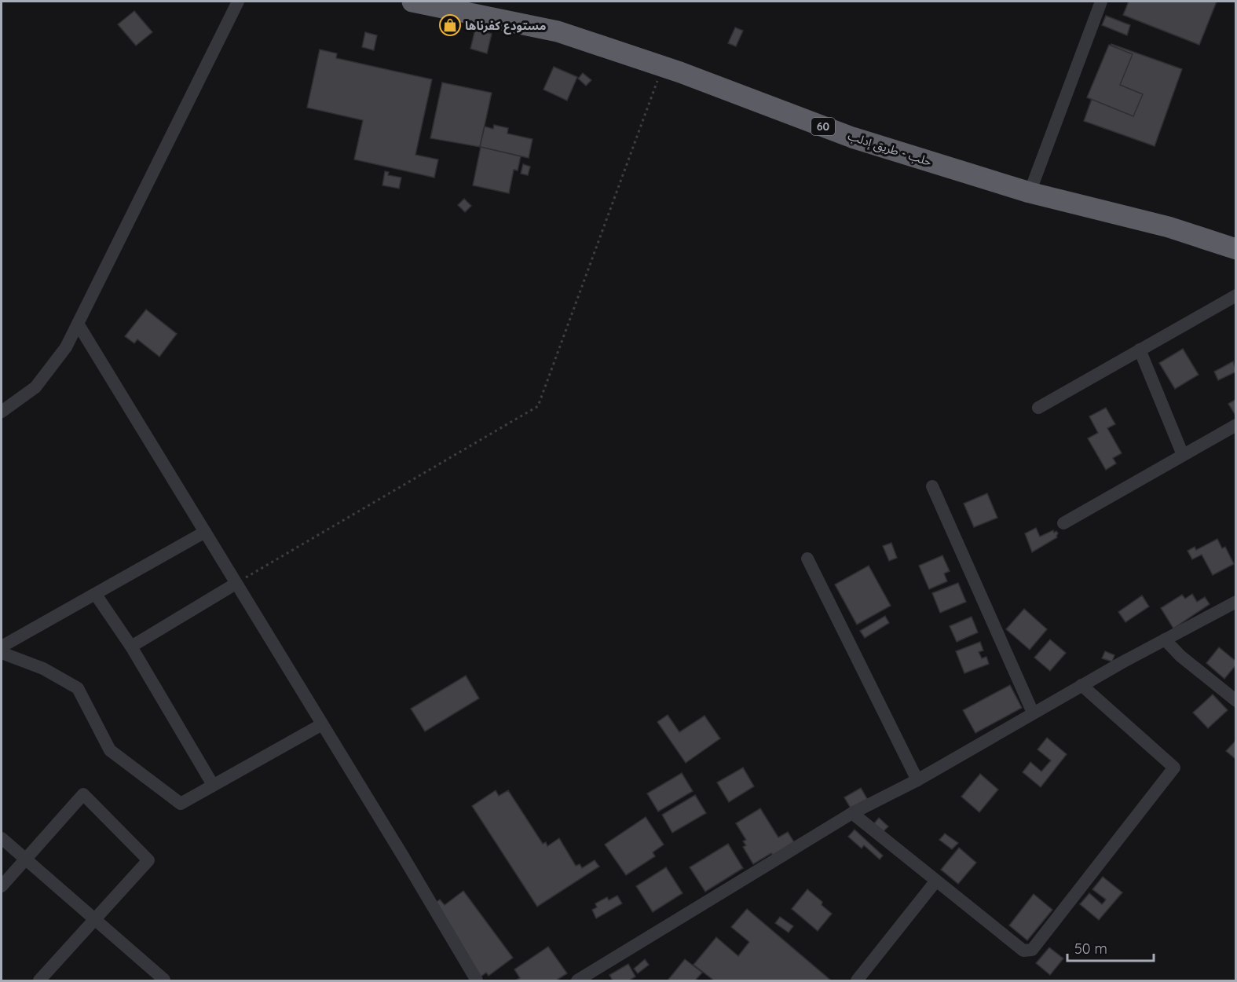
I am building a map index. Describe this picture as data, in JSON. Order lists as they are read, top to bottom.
{
  "streets": {
    "highway": ["60", "حلب - طريق إدلب"]
  },
  "places": {
    "shop": ["مستودع كفرناها"]
  },
  "scale_bar": "50 m"
}
